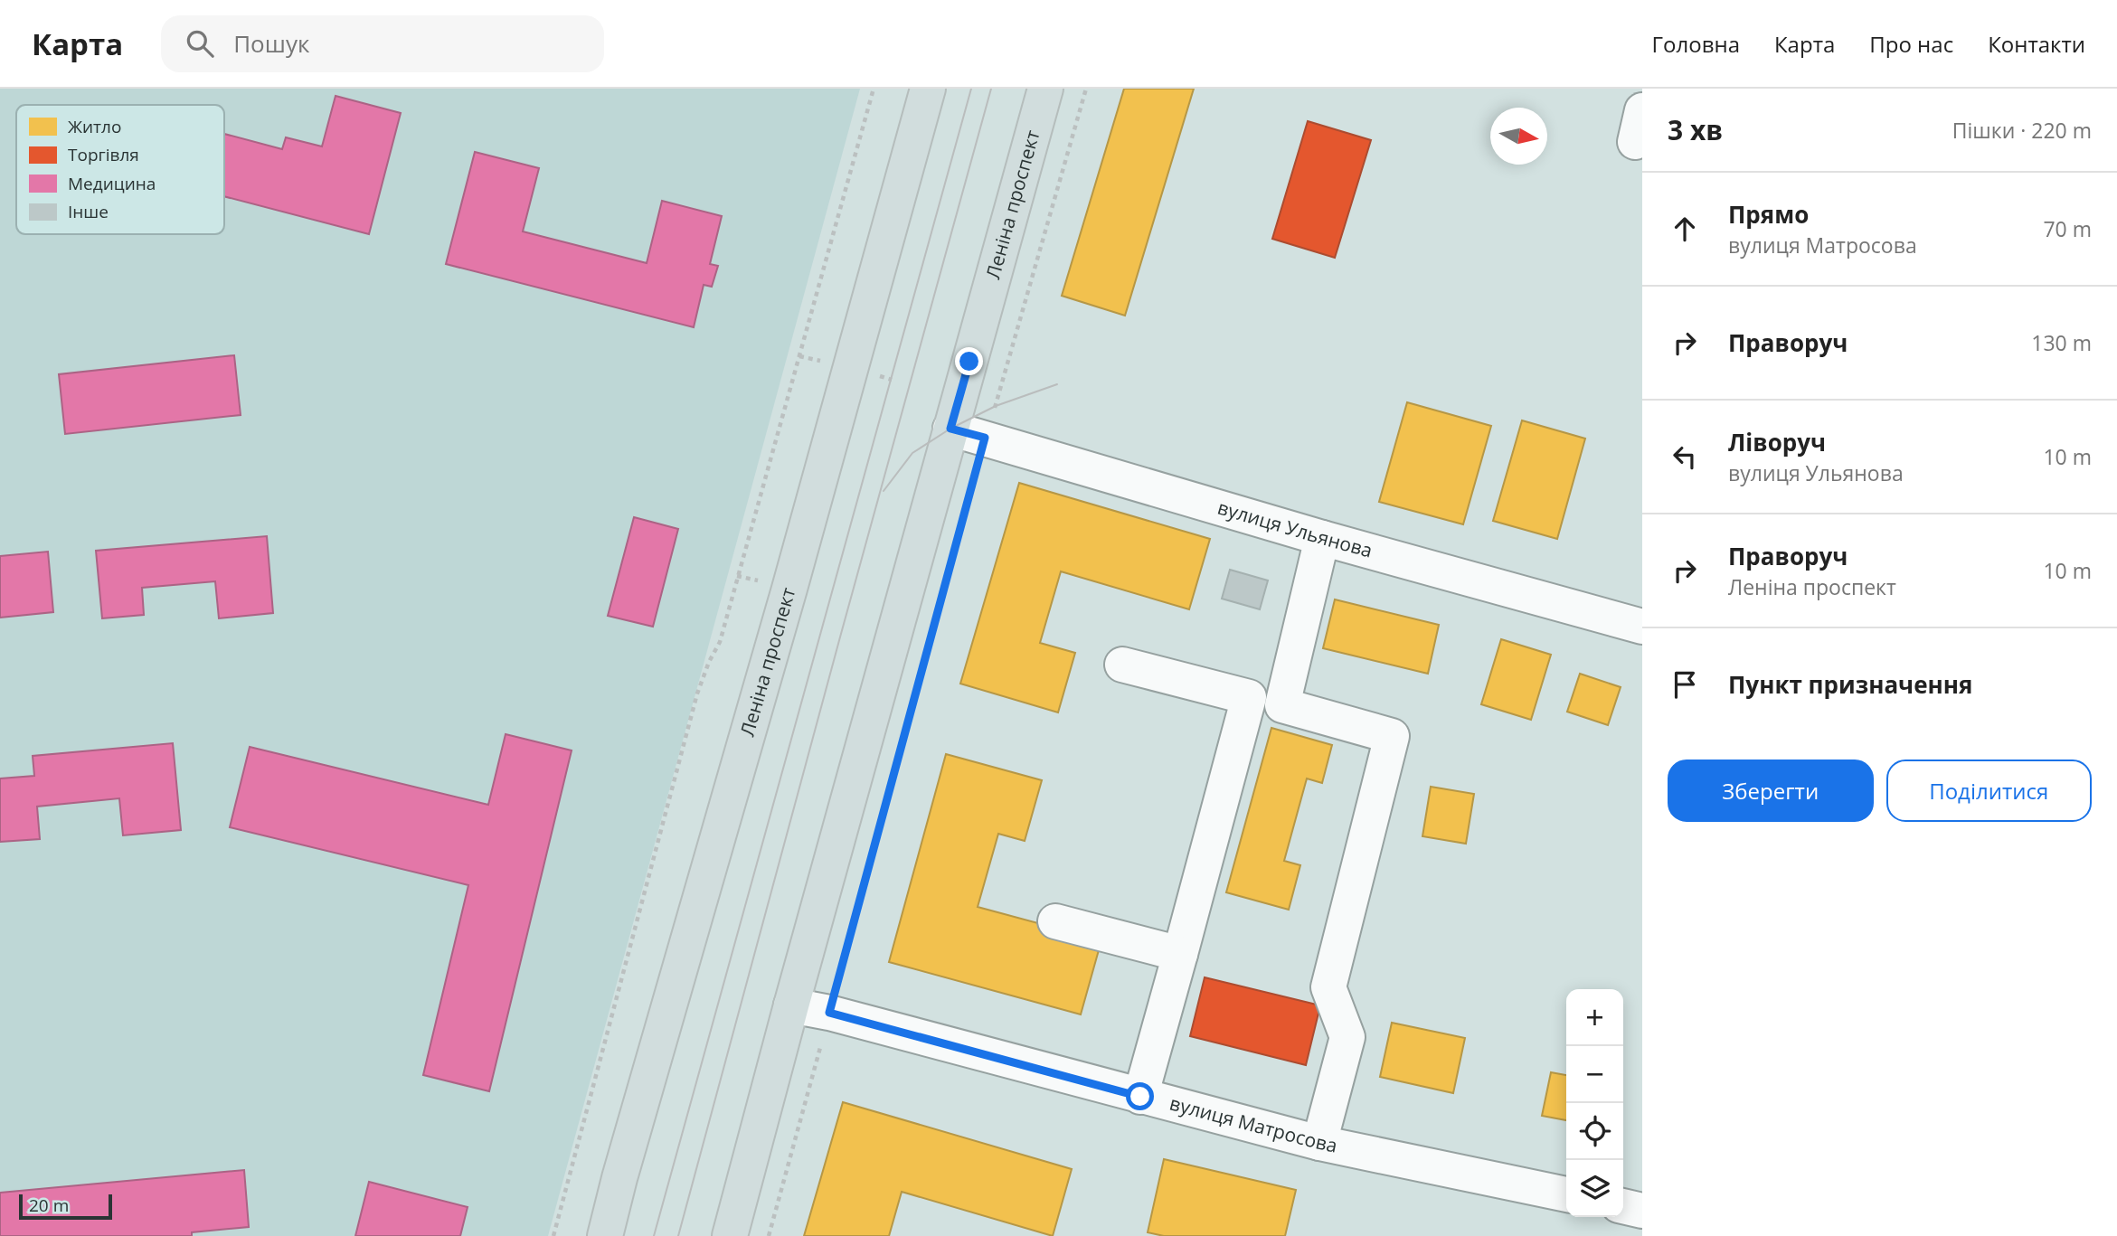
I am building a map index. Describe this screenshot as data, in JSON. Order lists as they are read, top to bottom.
{
  "streets": {
    "main road": ["Леніна проспект"],
    "street": ["вулиця Ульянова", "вулиця Матросова"]
  },
  "crossings": [
    ["Леніна проспект", "вулиця Ульянова"],
    ["Леніна проспект", "вулиця Матросова"]
  ],
  "legend": [
    "Житло",
    "Торгівля",
    "Медицина",
    "Інше"
  ],
  "scale_bar": "20 m",
  "north": "right",
  "page": {
    "header": "Карта",
    "search": "Пошук",
    "nav": [
      "Головна",
      "Карта",
      "Про нас",
      "Контакти"
    ],
    "heading": ["3 хв", "Пішки · 220 m"],
    "list": [
      ["Прямо", "вулиця Матросова", "70 m"],
      ["Праворуч", "130 m"],
      ["Ліворуч", "вулиця Ульянова", "10 m"],
      ["Праворуч", "Леніна проспект", "10 m"],
      "Пункт призначення"
    ],
    "buttons": ["Зберегти", "Поділитися"],
    "map_buttons": ["+", "−"],
    "scale": "20 m"
  }
}
